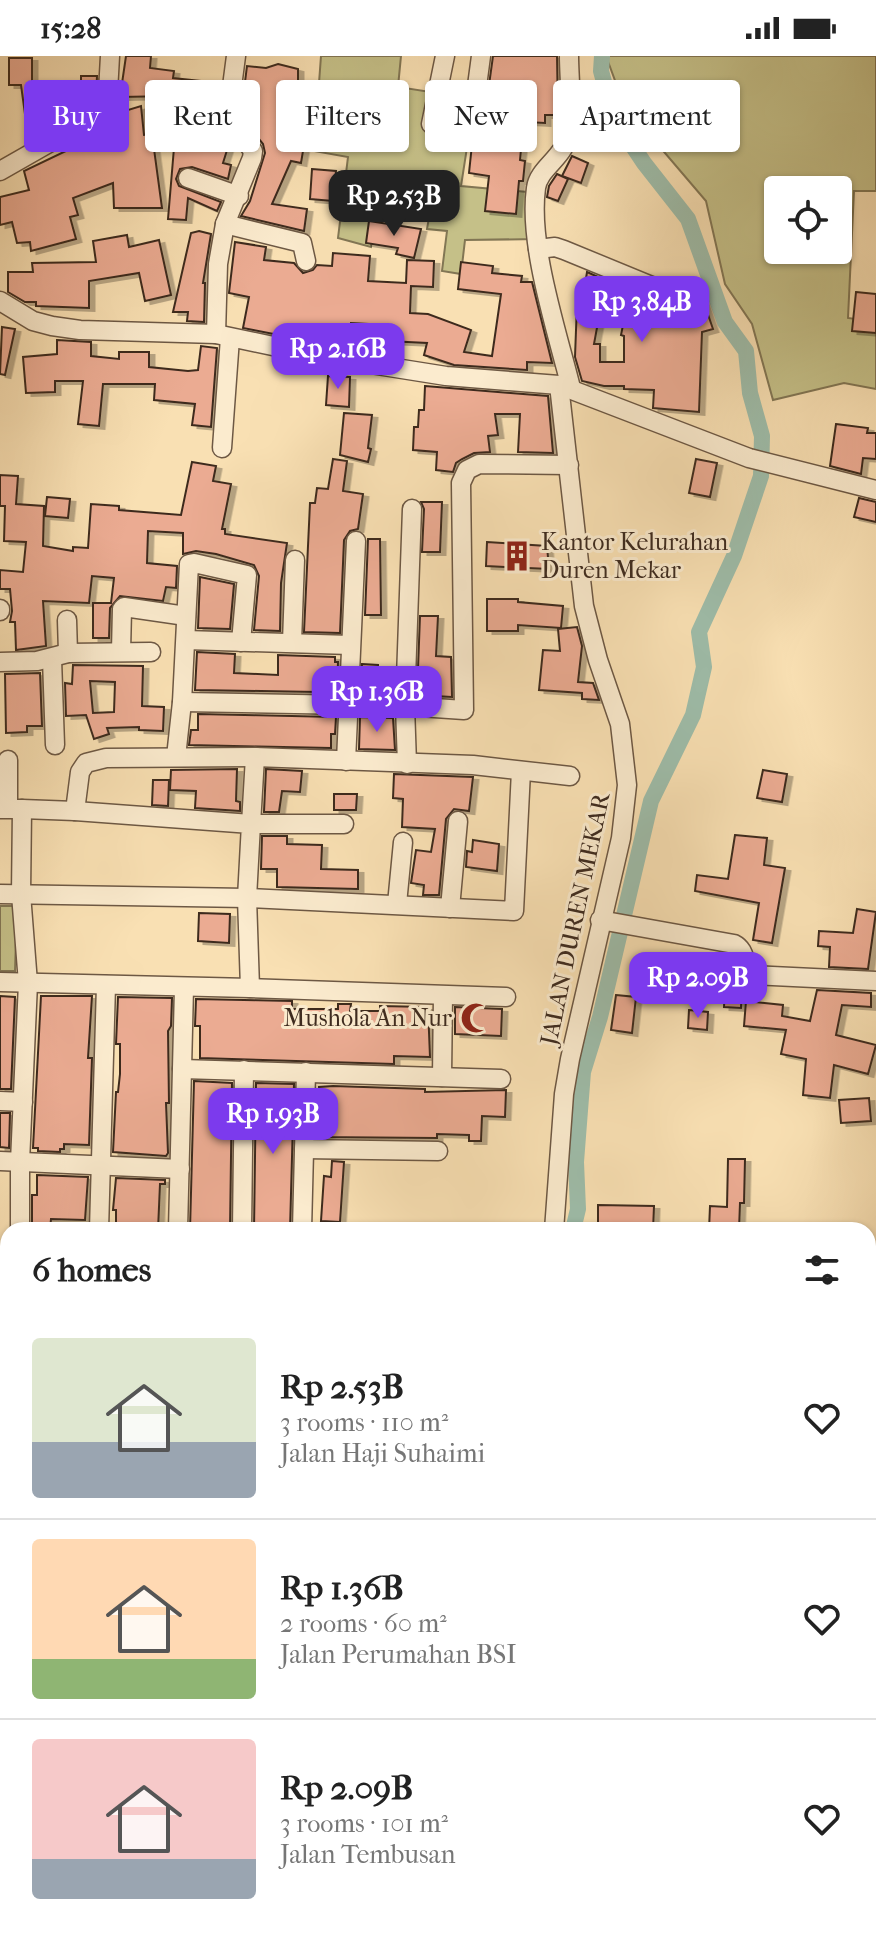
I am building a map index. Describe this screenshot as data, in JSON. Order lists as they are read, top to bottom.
{
  "streets": {
    "street": ["JALAN DUREN MEKAR"]
  },
  "places": {
    "building": ["Kantor Kelurahan Duren Mekar"],
    "mosque": ["Mushola An Nur"]
  },
  "page": {
    "status": "15:28",
    "chip": [
      "Buy",
      "Rent",
      "Filters",
      "New",
      "Apartment"
    ],
    "price": [
      "Rp 2.53B",
      "Rp 3.84B",
      "Rp 2.16B",
      "Rp 1.36B",
      "Rp 2.09B",
      "Rp 1.93B"
    ],
    "heading": "6 homes",
    "list": [
      {
        "name": "Rp 2.53B",
        "note": "3 rooms · 110 m² · Jalan Haji Suhaimi"
      },
      {
        "name": "Rp 1.36B",
        "note": "2 rooms · 60 m² · Jalan Perumahan BSI"
      },
      {
        "name": "Rp 2.09B",
        "note": "3 rooms · 101 m² · Jalan Tembusan"
      }
    ]
  }
}
